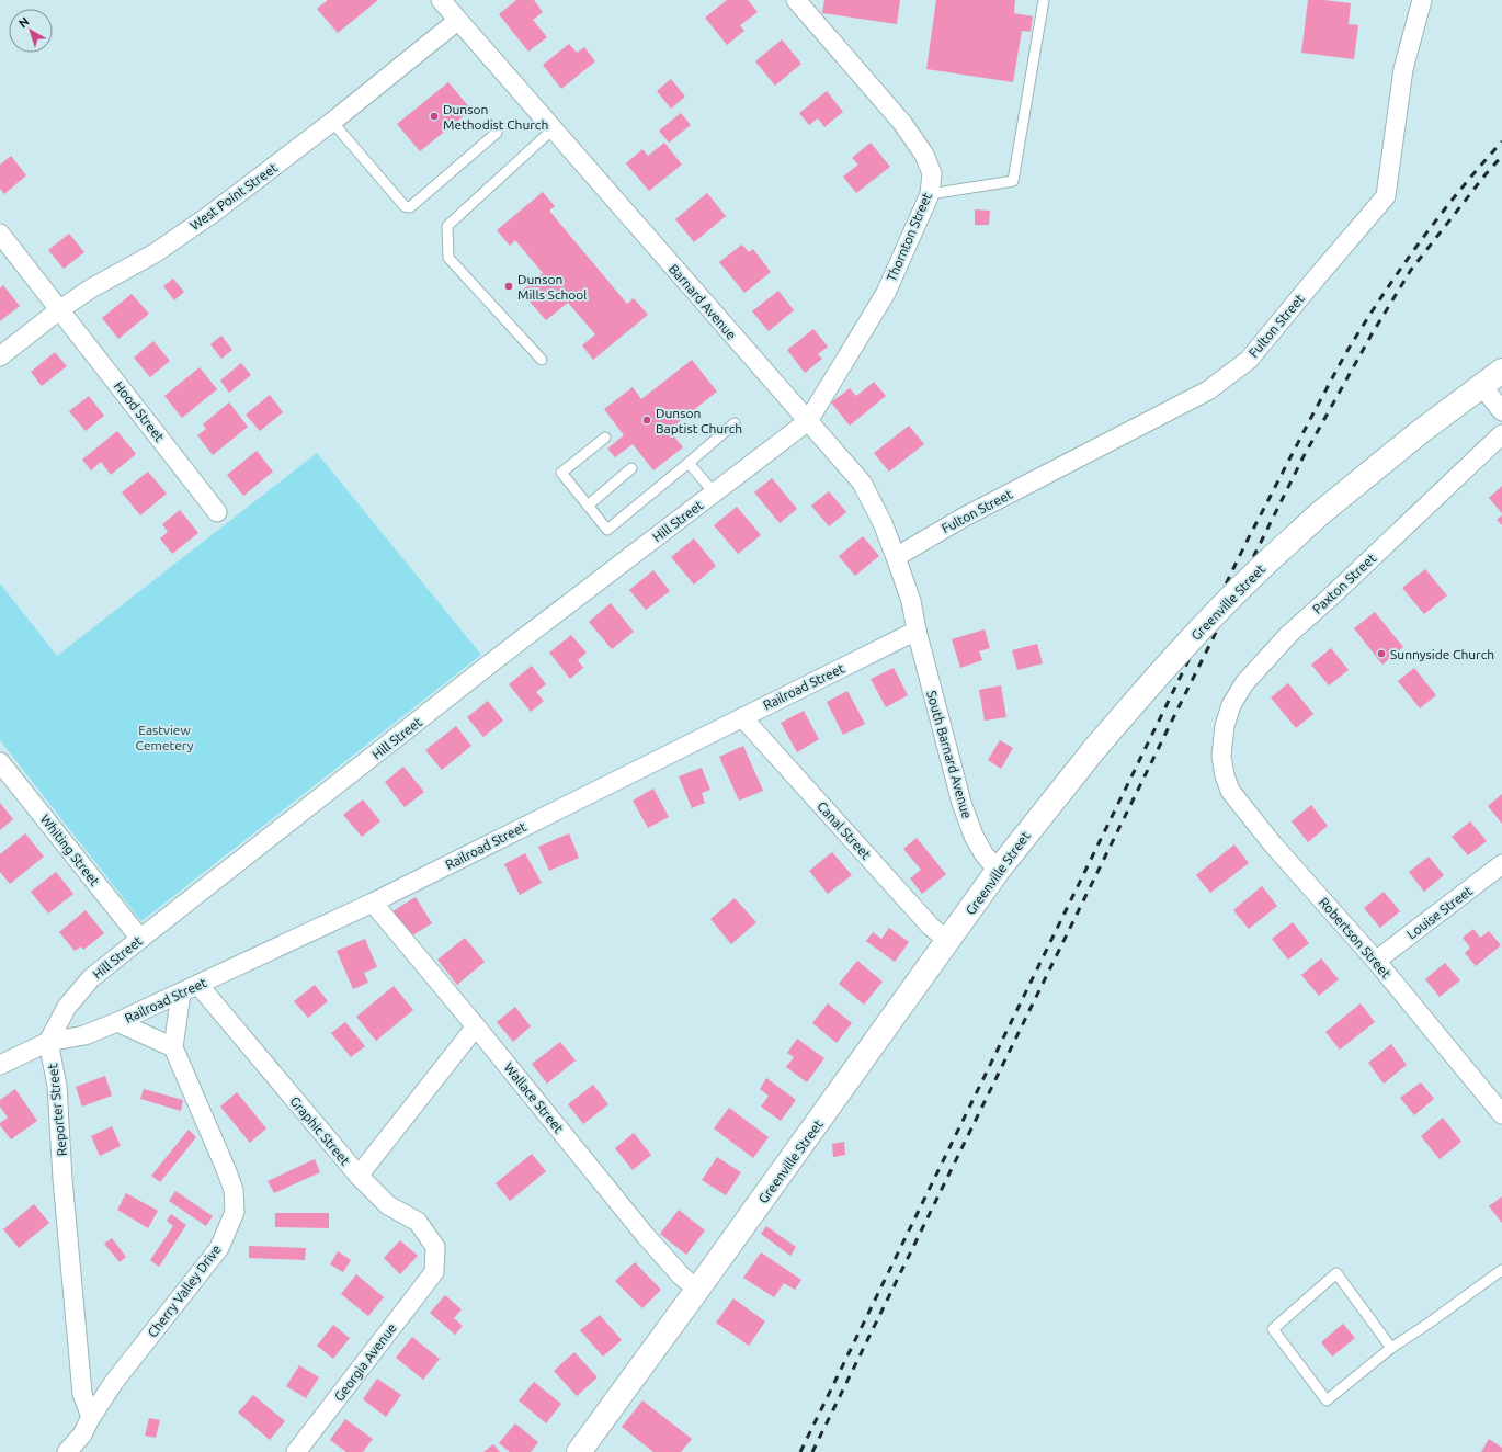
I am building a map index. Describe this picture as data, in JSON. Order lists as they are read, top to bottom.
{
  "streets": {
    "street": [
      "West Point Street",
      "Thornton Street",
      "Barnard Avenue",
      "Fulton Street",
      "Hood Street",
      "Hill Street",
      "Paxton Street",
      "Greenville Street",
      "Railroad Street",
      "South Barnard Avenue",
      "Canal Street",
      "Whiting Street",
      "Louise Street",
      "Robertson Street",
      "Wallace Street",
      "Reporter Street",
      "Graphic Street",
      "Cherry Valley Drive",
      "Georgia Avenue"
    ]
  },
  "crossings": [
    ["West Point Street", "Barnard Avenue"],
    ["West Point Street", "Hood Street"],
    ["Thornton Street", "Barnard Avenue"],
    ["Thornton Street", "Hill Street"],
    ["Barnard Avenue", "Fulton Street"],
    ["Barnard Avenue", "Hill Street"],
    ["Barnard Avenue", "Railroad Street"],
    ["Barnard Avenue", "South Barnard Avenue"],
    ["Hill Street", "Railroad Street"],
    ["Hill Street", "Whiting Street"],
    ["Hill Street", "Reporter Street"],
    ["Paxton Street", "Robertson Street"],
    ["Greenville Street", "South Barnard Avenue"],
    ["Greenville Street", "Canal Street"],
    ["Greenville Street", "Wallace Street"],
    ["Railroad Street", "South Barnard Avenue"],
    ["Railroad Street", "Canal Street"],
    ["Railroad Street", "Wallace Street"],
    ["Railroad Street", "Reporter Street"],
    ["Railroad Street", "Graphic Street"],
    ["Louise Street", "Robertson Street"],
    ["Reporter Street", "Cherry Valley Drive"],
    ["Graphic Street", "Georgia Avenue"]
  ],
  "parks": ["Eastview Cemetery"],
  "places": [
    "Dunson Methodist Church",
    "Dunson Mills School",
    "Dunson Baptist Church",
    "Sunnyside Church"
  ],
  "north": "top left"
}
